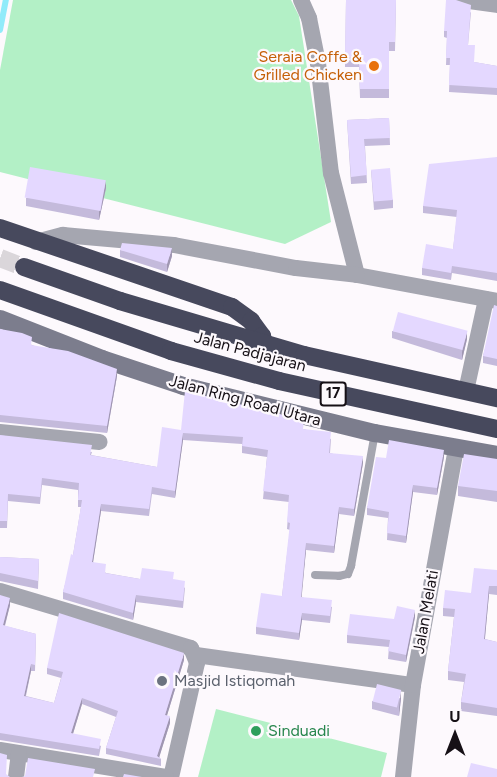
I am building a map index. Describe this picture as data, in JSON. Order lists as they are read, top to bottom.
{
  "streets": {
    "highway": ["Jalan Padjajaran", "17"],
    "street": ["Jalan Ring Road Utara", "Jalan Melati"]
  },
  "crossings": [
    ["Jalan Ring Road Utara", "Jalan Melati"]
  ],
  "places": ["Seraia Coffe & Grilled Chicken", "Masjid Istiqomah", "Sinduadi"],
  "north": "top"
}
